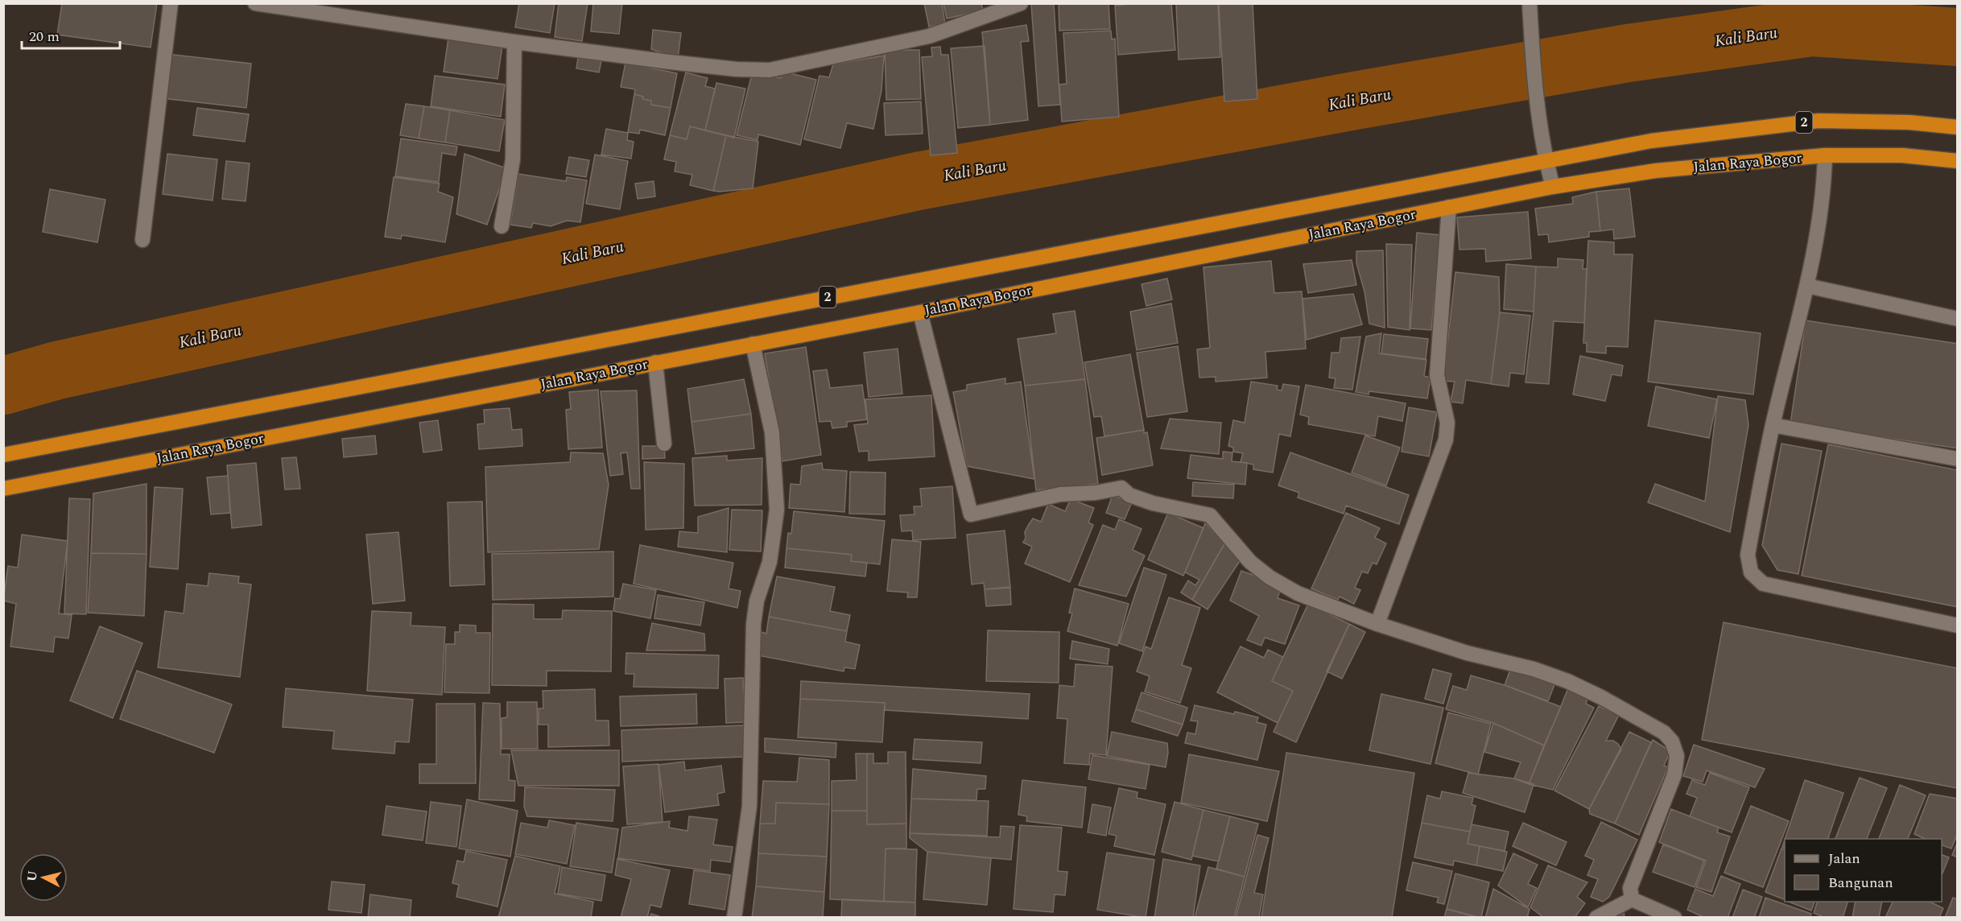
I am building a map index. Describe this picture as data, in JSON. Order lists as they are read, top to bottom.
{
  "streets": {
    "highway": ["2", "Jalan Raya Bogor"]
  },
  "water": ["Kali Baru"],
  "legend": ["Jalan", "Bangunan"],
  "scale_bar": "20 m",
  "north": "left"
}
